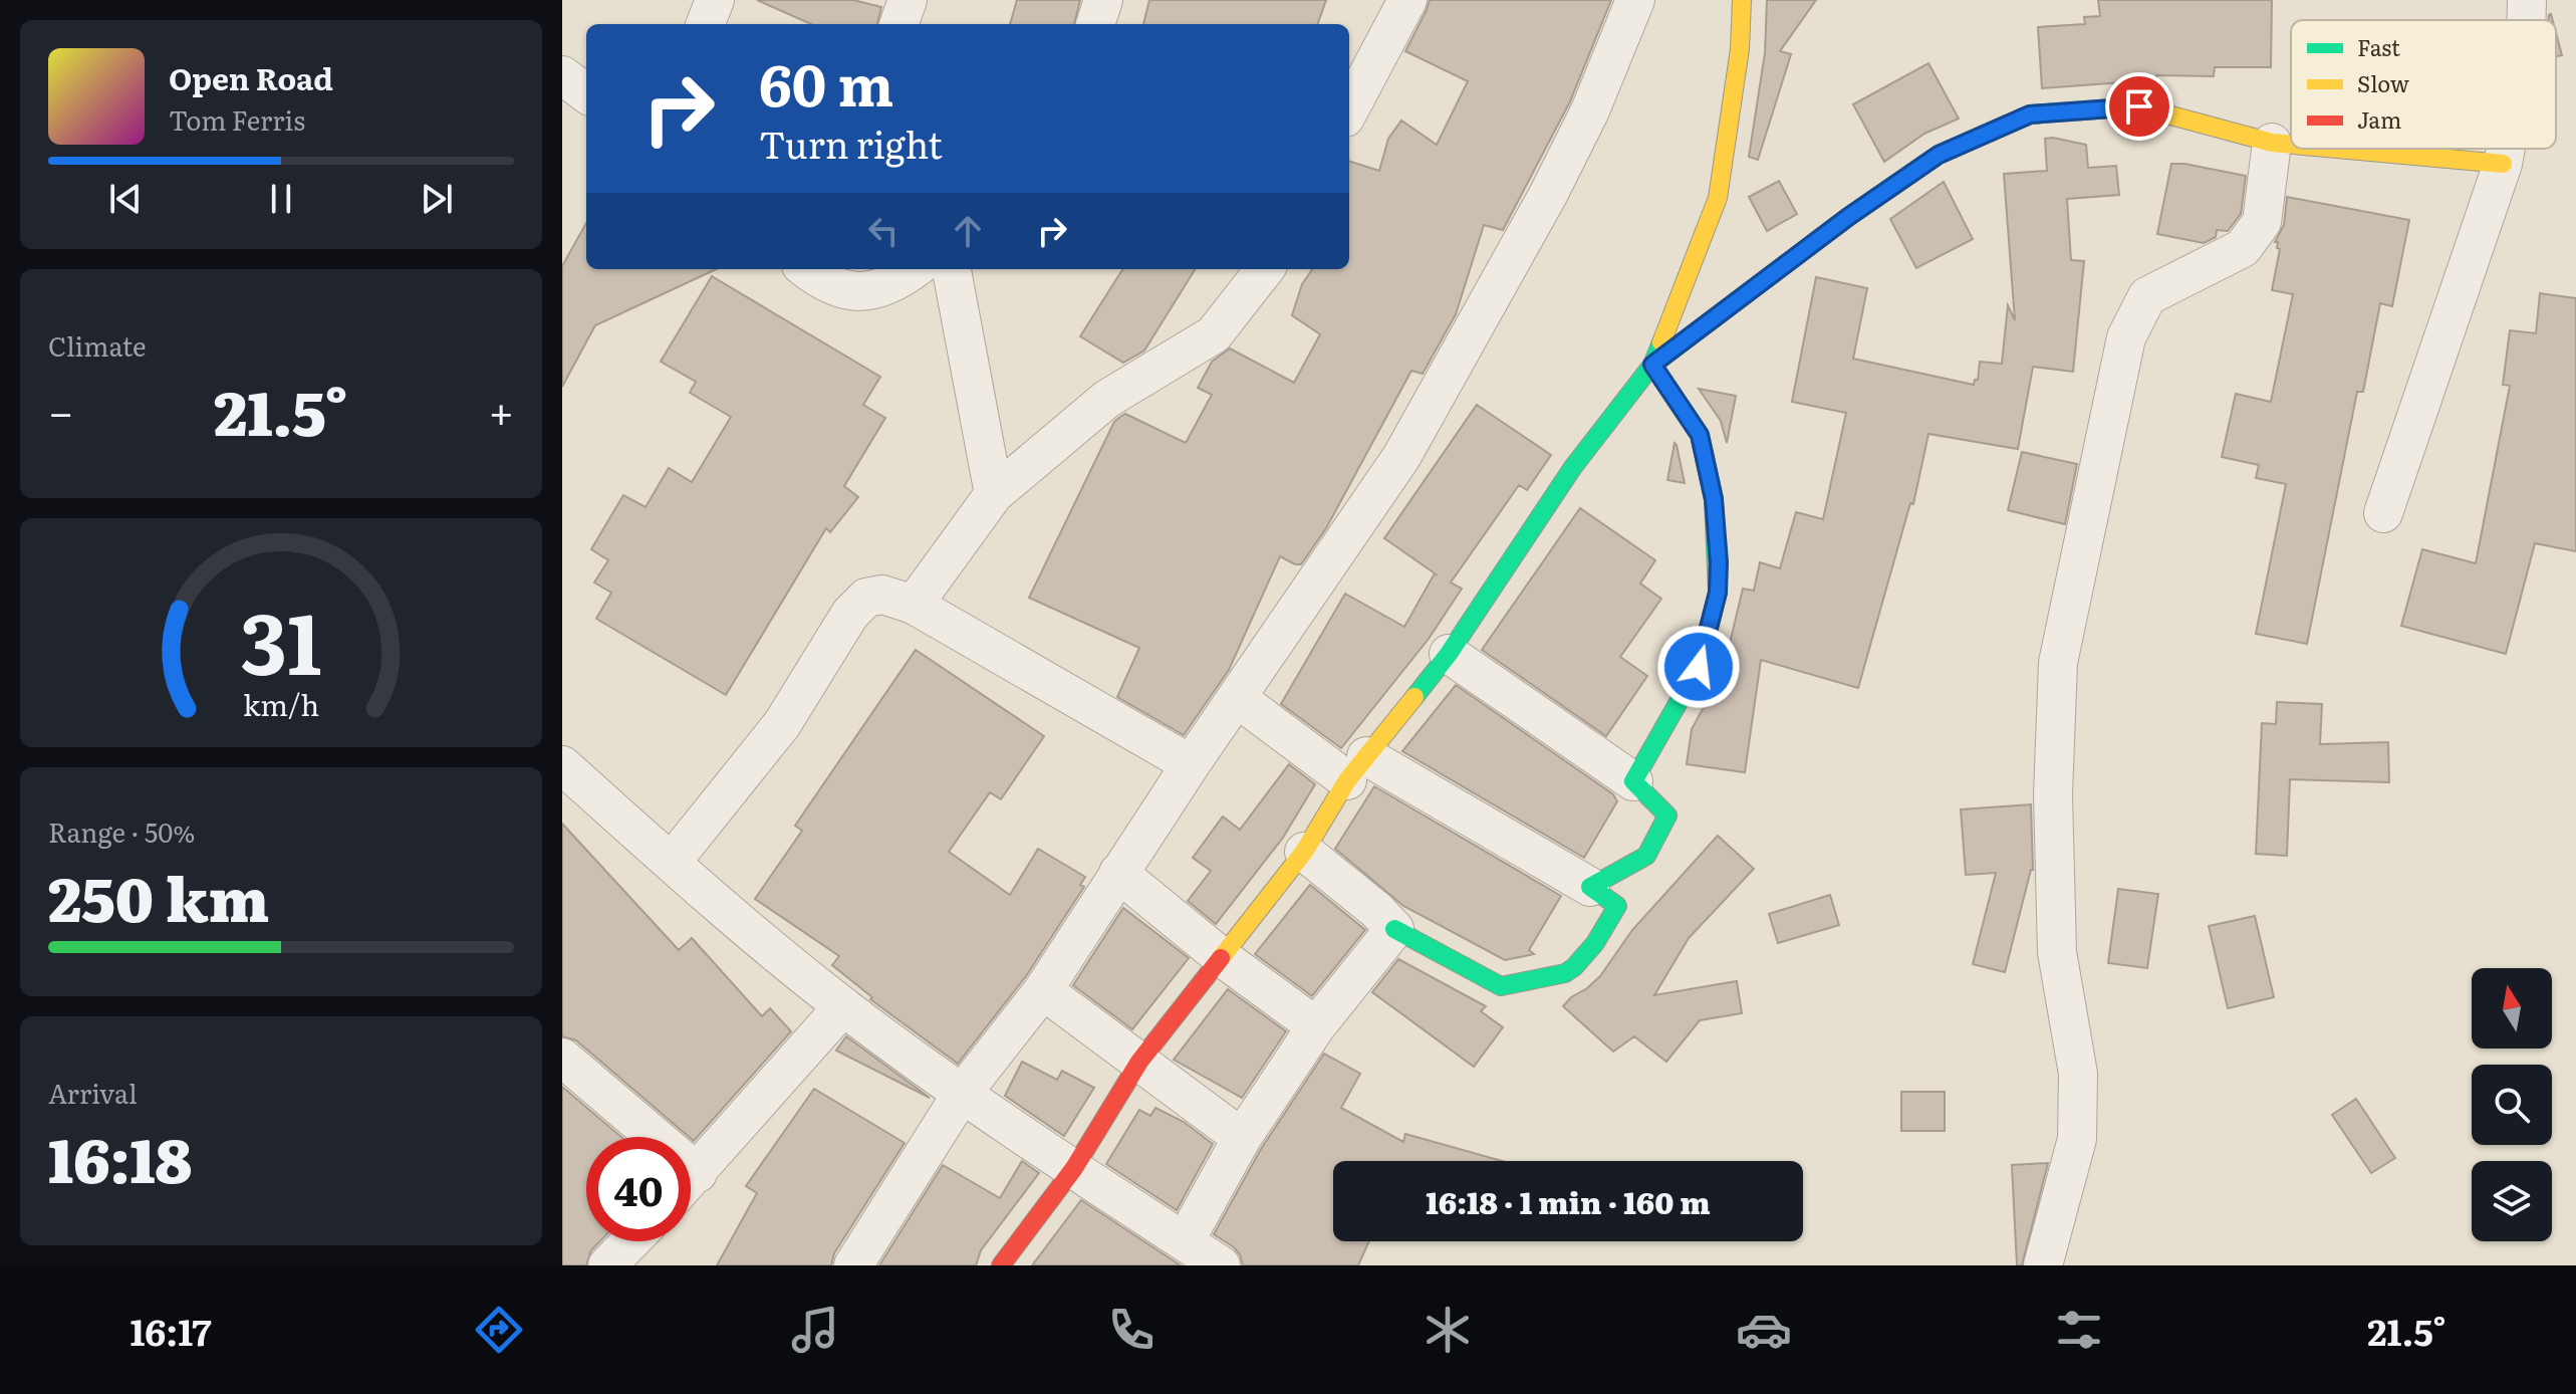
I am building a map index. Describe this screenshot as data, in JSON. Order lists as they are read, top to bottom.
{
  "legend": ["Fast", "Slow", "Jam"],
  "north": "top",
  "page": {
    "turn": ["60 m", "Turn right"],
    "song": ["Open Road", "Tom Ferris"],
    "tile": [
      "Climate",
      ["Range · 50%", "250 km"],
      ["Arrival", "16:18"]
    ],
    "heat": ["−", "21.5°", "+"],
    "limit": "40",
    "trip": "16:18 · 1 min · 160 m",
    "tabs": ["16:17", "21.5°"],
    "gauge": ["31", "km/h"]
  }
}
